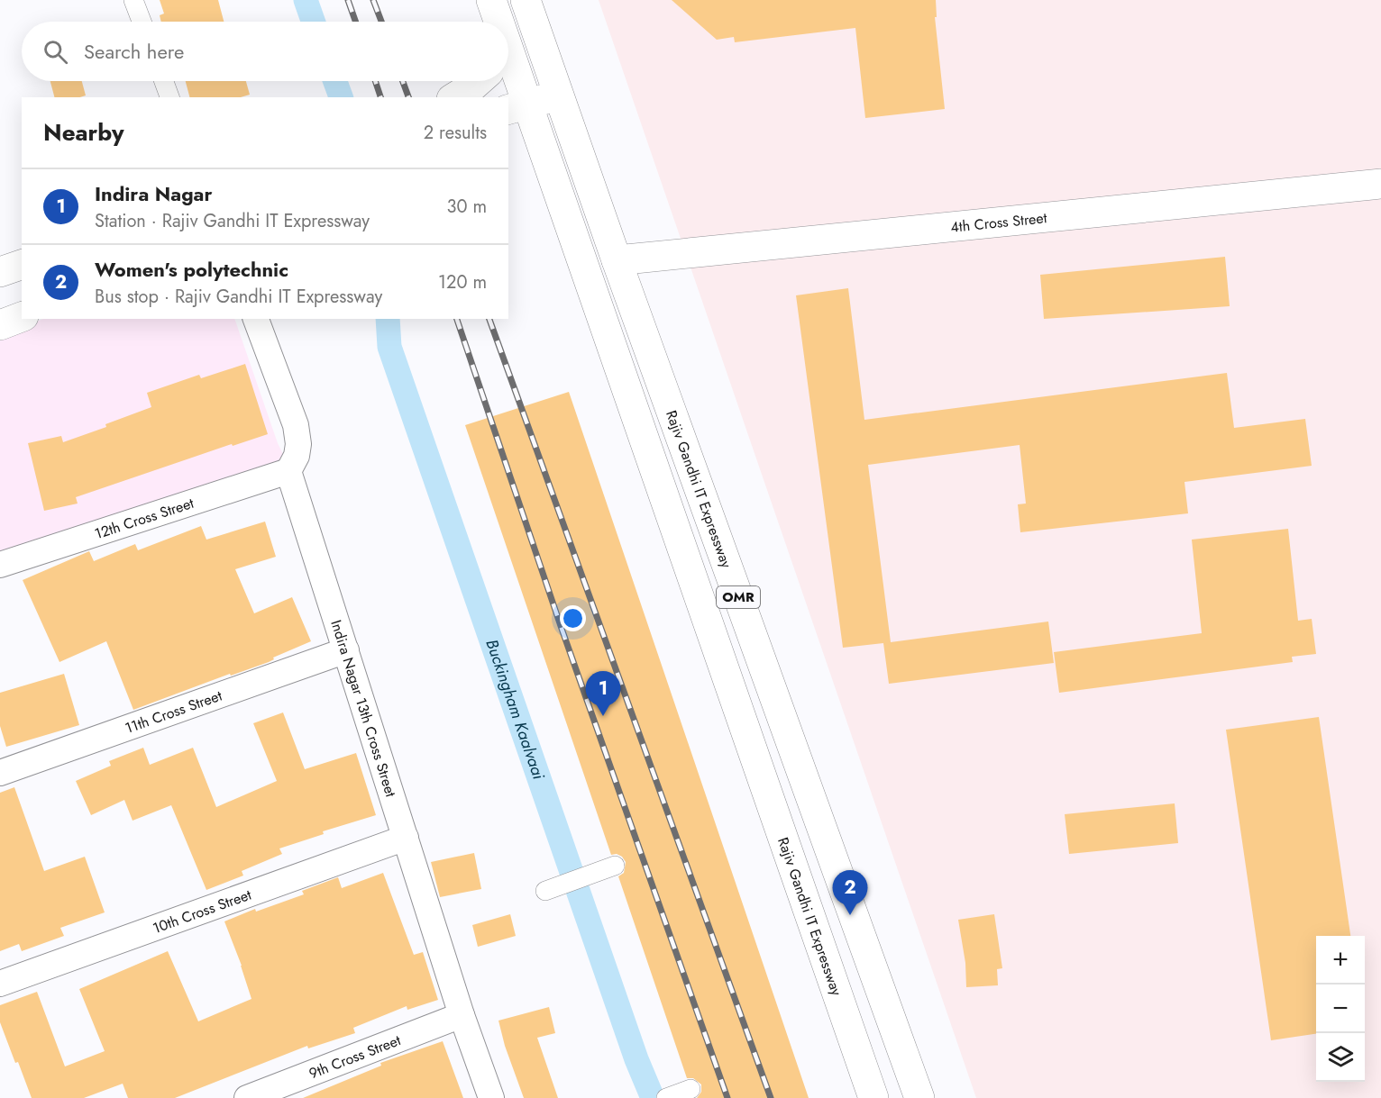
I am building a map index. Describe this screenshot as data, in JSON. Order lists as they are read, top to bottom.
{
  "streets": {
    "main road": ["4th Cross Street", "Rajiv Gandhi IT Expressway", "OMR"],
    "street": [
      "12th Cross Street",
      "Indira Nagar 13th Cross Street",
      "11th Cross Street",
      "10th Cross Street",
      "9th Cross Street"
    ]
  },
  "crossings": [
    ["4th Cross Street", "Rajiv Gandhi IT Expressway"],
    ["12th Cross Street", "Indira Nagar 13th Cross Street"],
    ["Indira Nagar 13th Cross Street", "11th Cross Street"],
    ["Indira Nagar 13th Cross Street", "10th Cross Street"],
    ["Indira Nagar 13th Cross Street", "9th Cross Street"]
  ],
  "water": ["Buckingham Kaalvaai"],
  "page": {
    "search": "Search here",
    "heading": ["Nearby", "2 results"],
    "list": [
      {
        "mark": "1",
        "name": "Indira Nagar",
        "note": "Station · Rajiv Gandhi IT Expressway",
        "value": "30 m"
      },
      {
        "mark": "2",
        "name": "Women's polytechnic",
        "note": "Bus stop · Rajiv Gandhi IT Expressway",
        "value": "120 m"
      }
    ],
    "pins": ["1", "2"],
    "map_buttons": ["+", "−"]
  }
}
